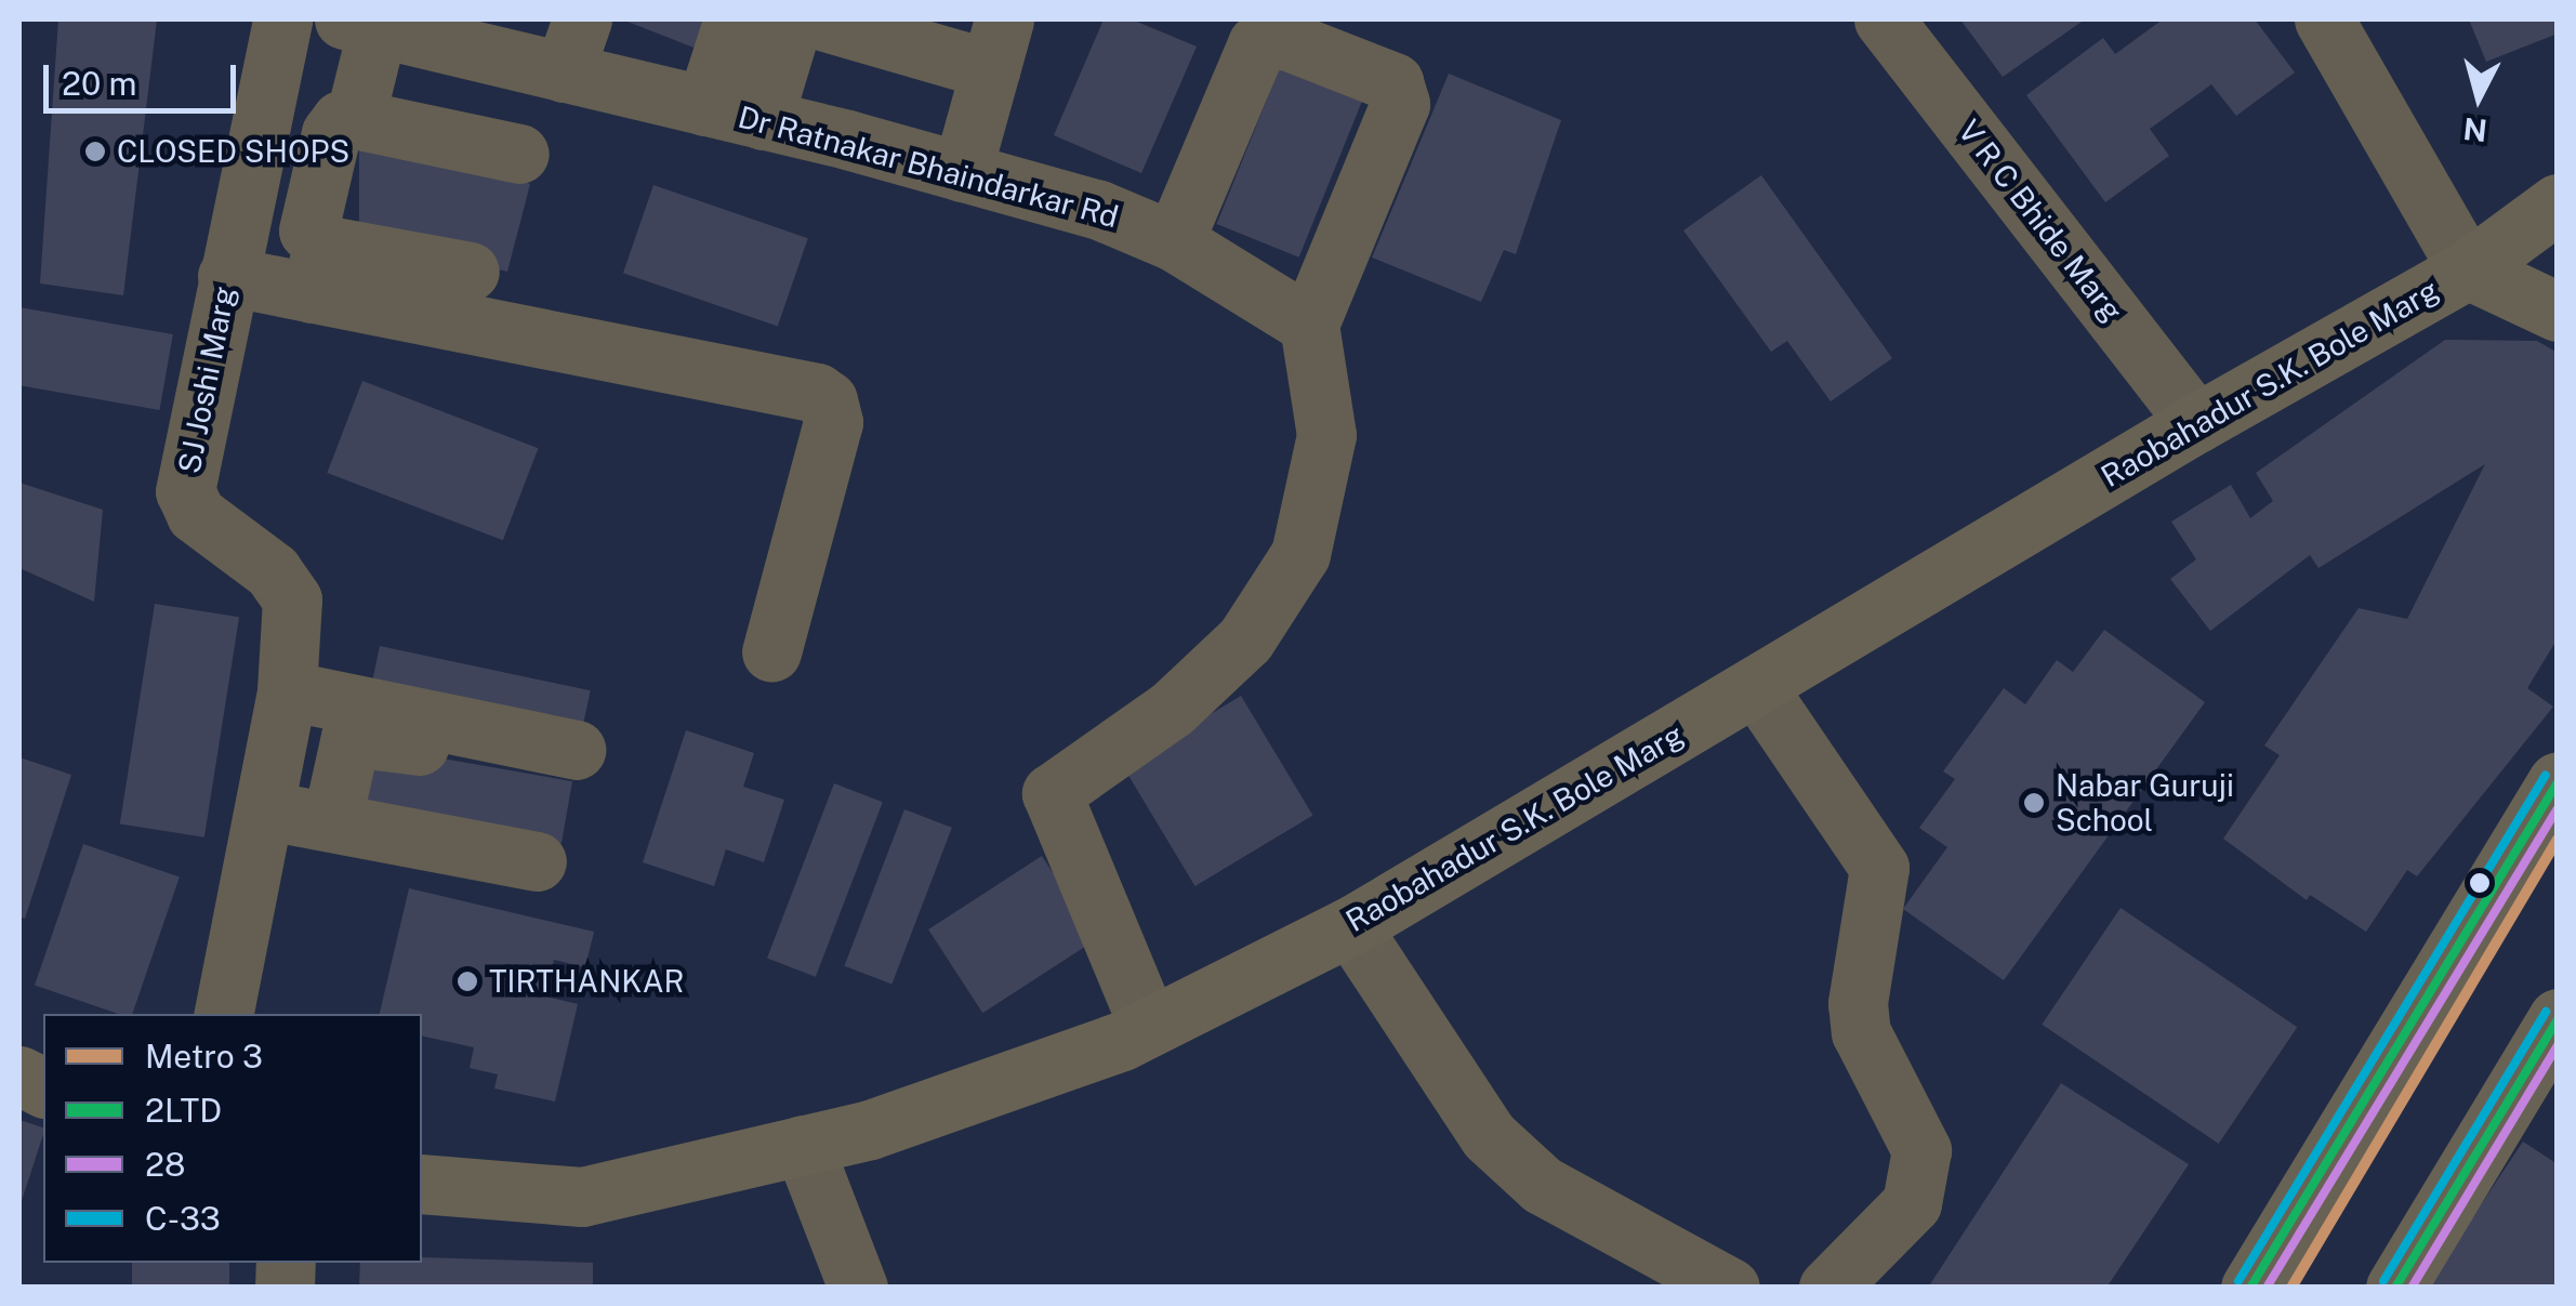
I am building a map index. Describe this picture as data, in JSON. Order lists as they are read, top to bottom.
{
  "streets": {
    "main road": ["Raobahadur S.K. Bole Marg"],
    "street": ["Dr Ratnakar Bhaindarkar Rd", "V R C Bhide Marg", "SJ Joshi Marg"]
  },
  "crossings": [
    ["V R C Bhide Marg", "Raobahadur S.K. Bole Marg"]
  ],
  "places": ["CLOSED SHOPS", "Nabar Guruji School", "TIRTHANKAR"],
  "lines": [
    "transit line C-33",
    "transit line 2LTD",
    "transit line 28",
    "metro line 3"
  ],
  "legend": [
    "Metro 3",
    "2LTD",
    "28",
    "C-33"
  ],
  "scale_bar": "20 m",
  "north": "bottom"
}
